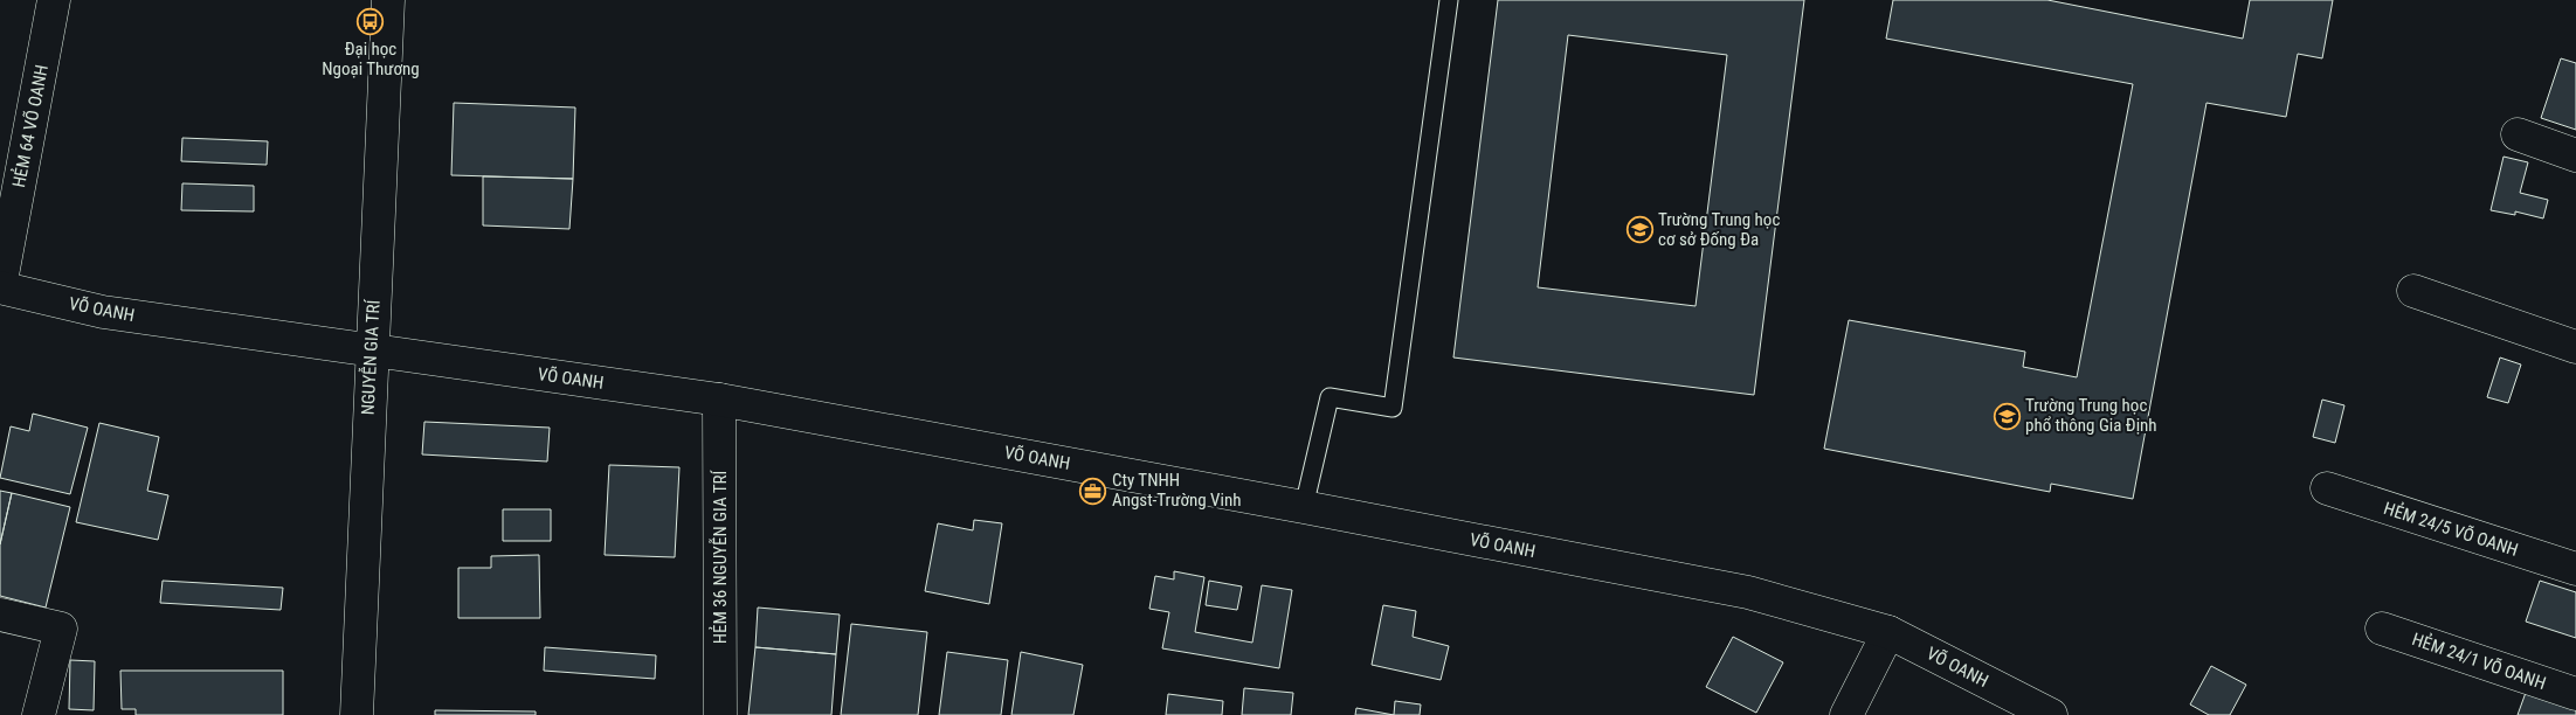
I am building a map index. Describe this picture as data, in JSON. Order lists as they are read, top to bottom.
{
  "streets": {
    "street": [
      "HẺM 64 VÕ OANH",
      "VÕ OANH",
      "NGUYỄN GIA TRÍ",
      "HẺM 24/5 VÕ OANH",
      "HẺM 36 NGUYỄN GIA TRÍ",
      "HẺM 24/1 VÕ OANH"
    ]
  },
  "crossings": [
    ["HẺM 64 VÕ OANH", "VÕ OANH"],
    ["VÕ OANH", "NGUYỄN GIA TRÍ"],
    ["VÕ OANH", "HẺM 36 NGUYỄN GIA TRÍ"]
  ],
  "places": {
    "bus stop": ["Đại học Ngoại Thương"],
    "school or university": ["Trường Trung học cơ sở Đống Đa", "Trường Trung học phổ thông Gia Định"],
    "office": ["Cty TNHH Angst-Trường Vinh"]
  }
}
